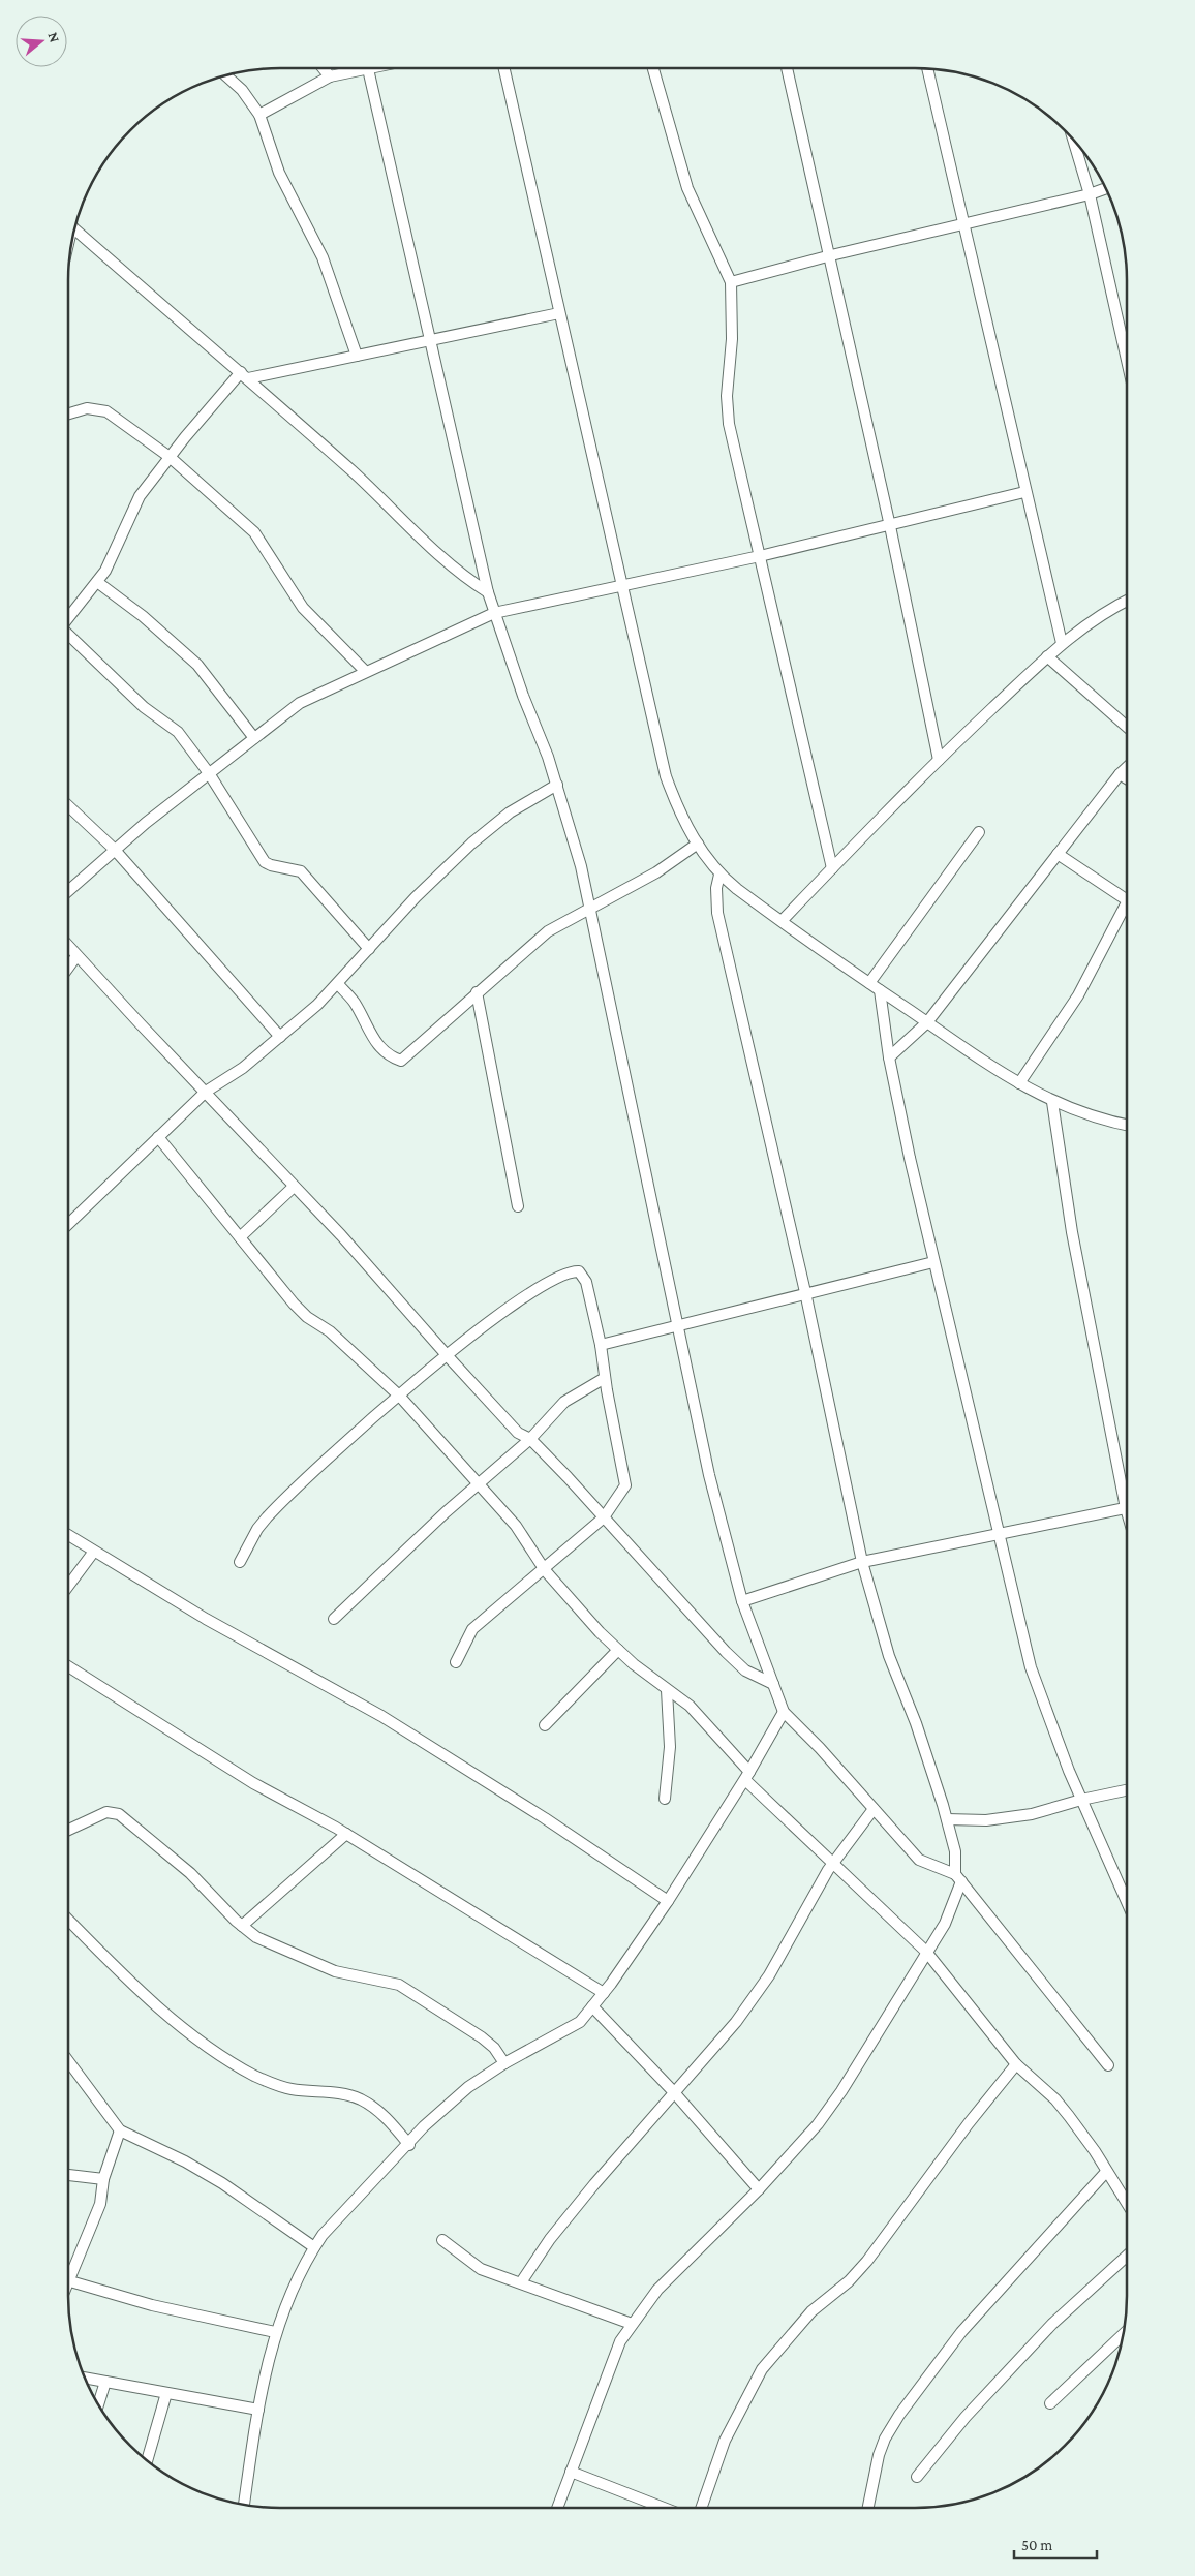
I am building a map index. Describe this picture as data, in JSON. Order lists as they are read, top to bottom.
{
  "scale_bar": "50 m",
  "north": "right"
}
